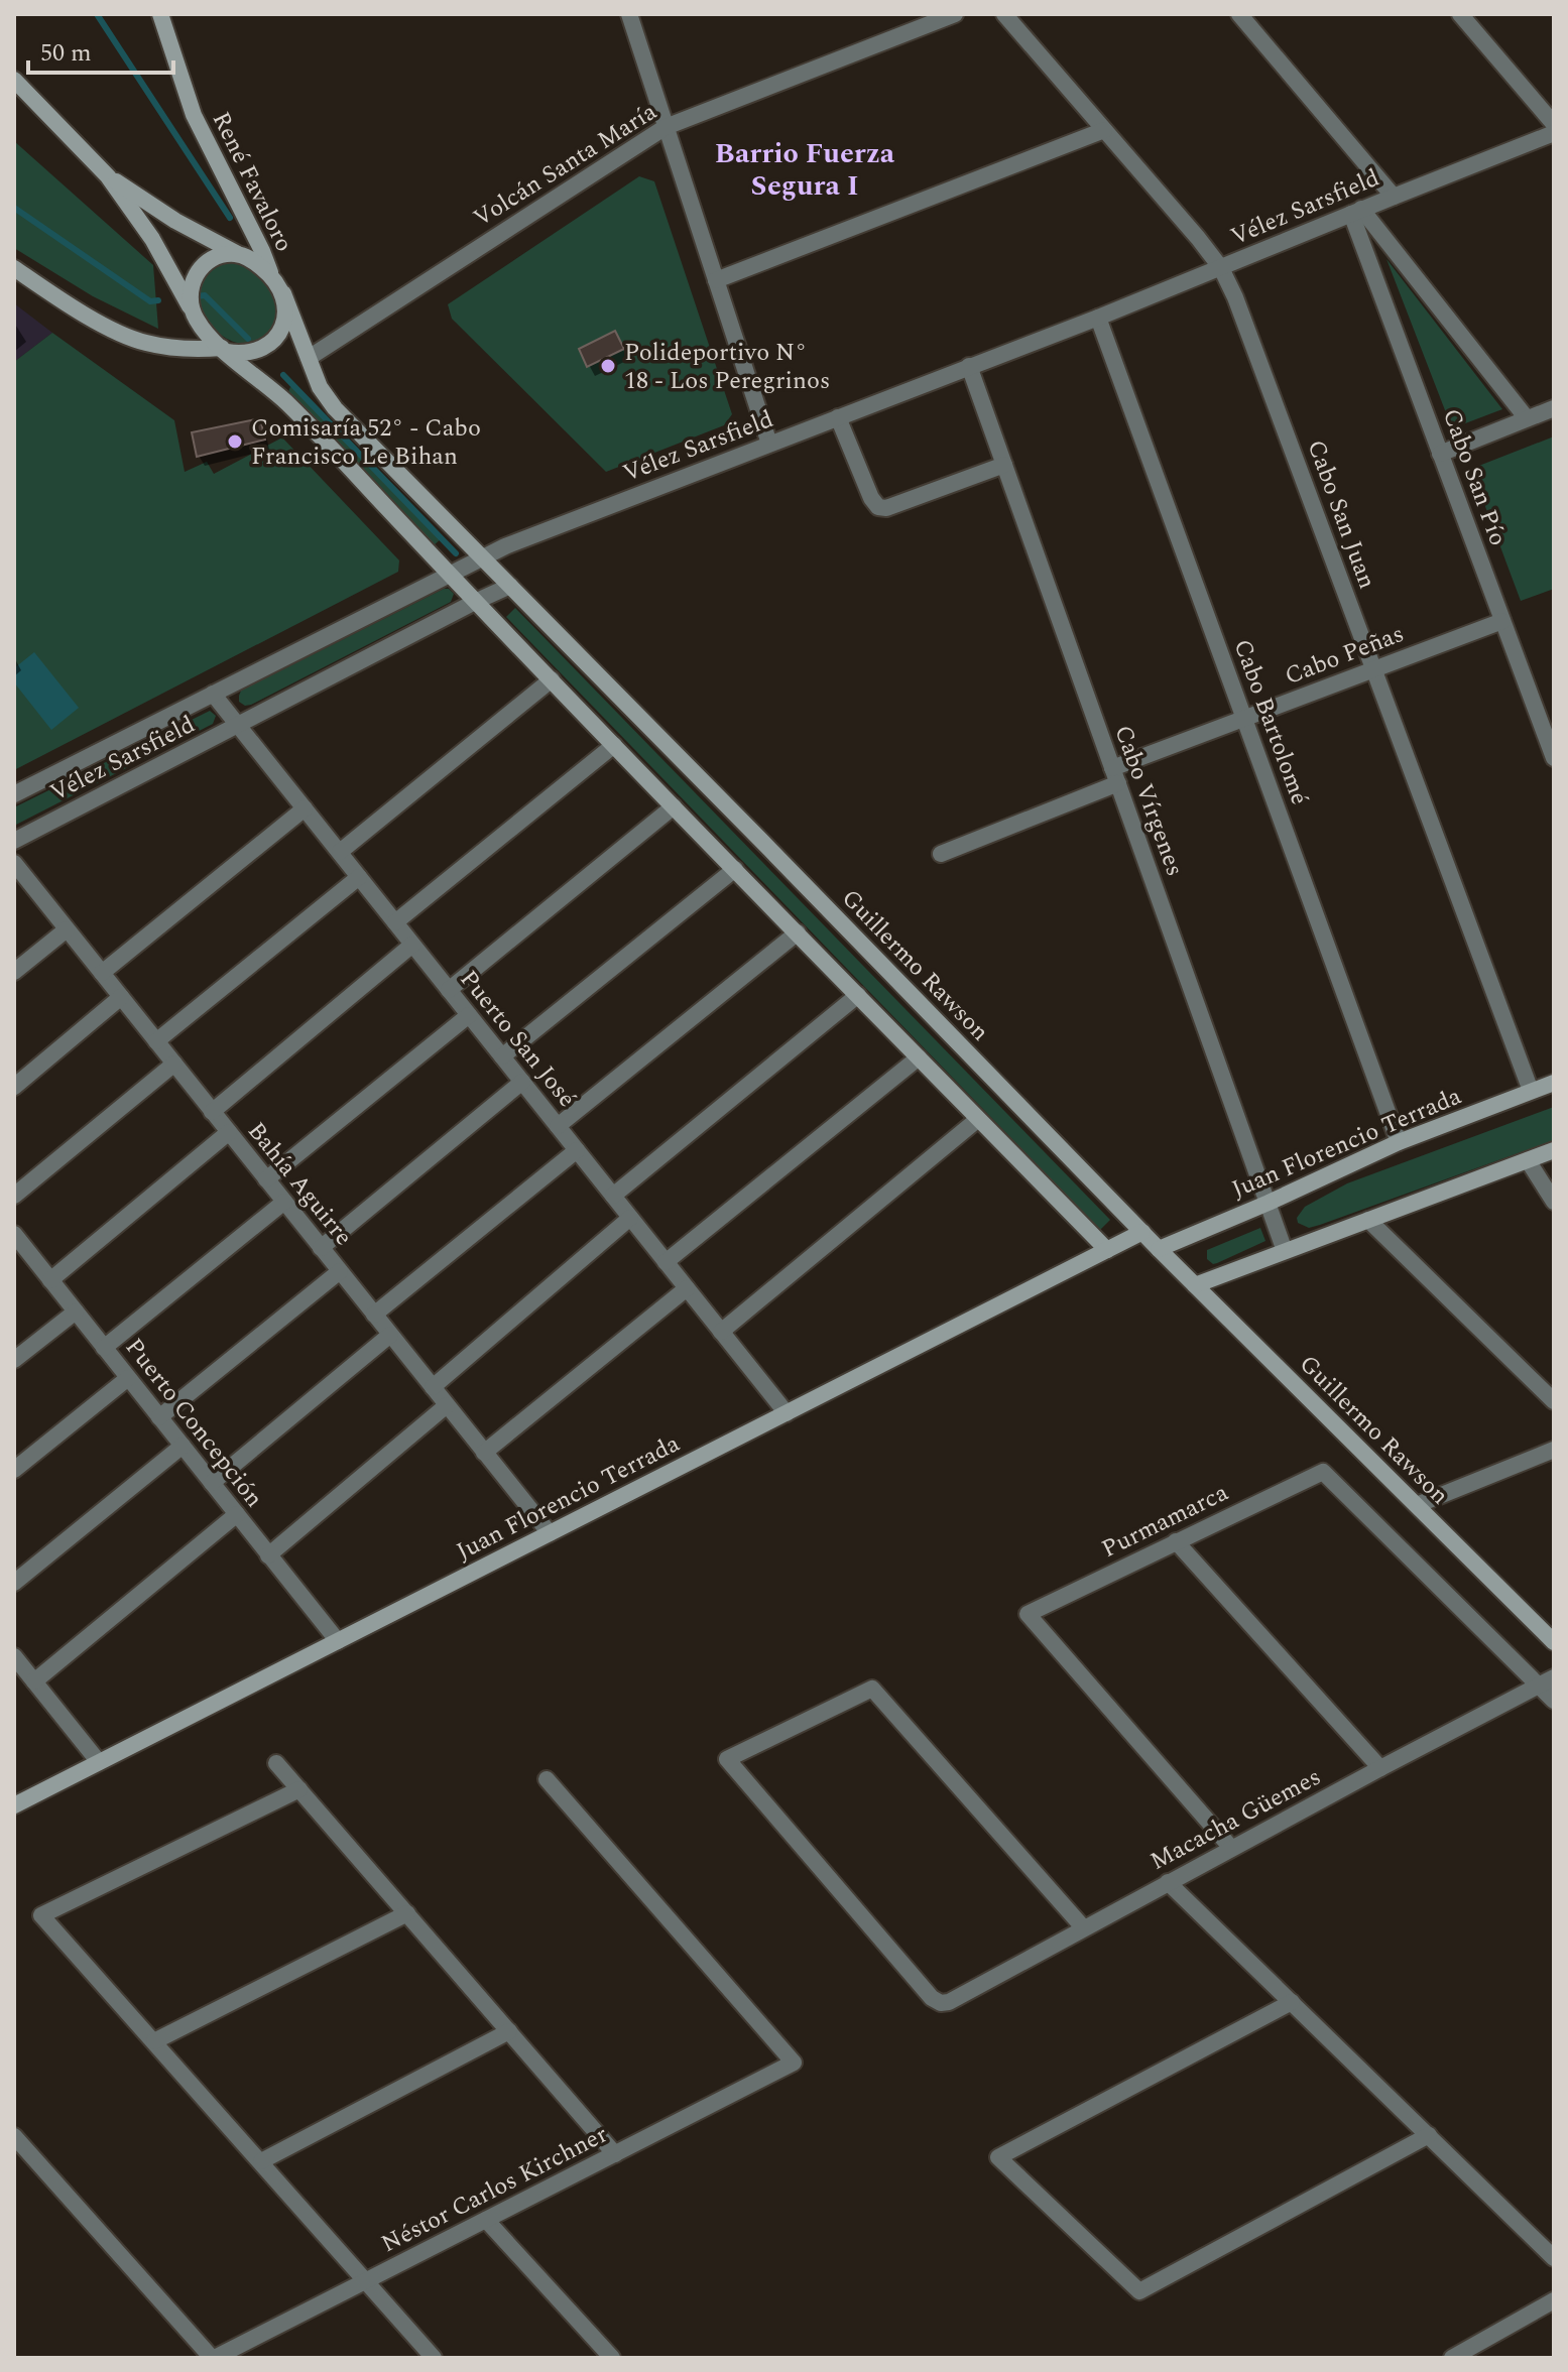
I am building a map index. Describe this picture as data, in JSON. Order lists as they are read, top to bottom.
{
  "streets": {
    "main road": ["René Favaloro", "Guillermo Rawson", "Juan Florencio Terrada"],
    "street": [
      "Volcán Santa María",
      "Vélez Sarsfield",
      "Cabo San Pío",
      "Cabo San Juan",
      "Cabo Peñas",
      "Cabo Bartolomé",
      "Cabo Vírgenes",
      "Puerto San José",
      "Bahía Aguirre",
      "Puerto Concepción",
      "Purmamarca",
      "Macacha Güemes",
      "Néstor Carlos Kirchner"
    ]
  },
  "crossings": [
    ["Volcán Santa María", "Guillermo Rawson"],
    ["René Favaloro", "Guillermo Rawson"],
    ["Vélez Sarsfield", "Cabo San Pío"],
    ["Vélez Sarsfield", "Cabo San Juan"],
    ["Vélez Sarsfield", "Cabo Bartolomé"],
    ["Vélez Sarsfield", "Cabo Vírgenes"],
    ["Vélez Sarsfield", "Guillermo Rawson"],
    ["Vélez Sarsfield", "Puerto San José"],
    ["Cabo San Pío", "Cabo Peñas"],
    ["Cabo San Juan", "Cabo Peñas"],
    ["Cabo San Juan", "Juan Florencio Terrada"],
    ["Cabo Peñas", "Cabo Bartolomé"],
    ["Cabo Peñas", "Cabo Vírgenes"],
    ["Cabo Bartolomé", "Juan Florencio Terrada"],
    ["Cabo Vírgenes", "Juan Florencio Terrada"],
    ["Guillermo Rawson", "Juan Florencio Terrada"],
    ["Puerto San José", "Juan Florencio Terrada"],
    ["Juan Florencio Terrada", "Bahía Aguirre"],
    ["Juan Florencio Terrada", "Puerto Concepción"],
    ["Purmamarca", "Macacha Güemes"]
  ],
  "districts": ["Barrio Fuerza Segura I"],
  "places": ["Polideportivo N° 18 - Los Peregrinos", "Comisaría 52° - Cabo Francisco Le Bihan"],
  "scale_bar": "50 m"
}
